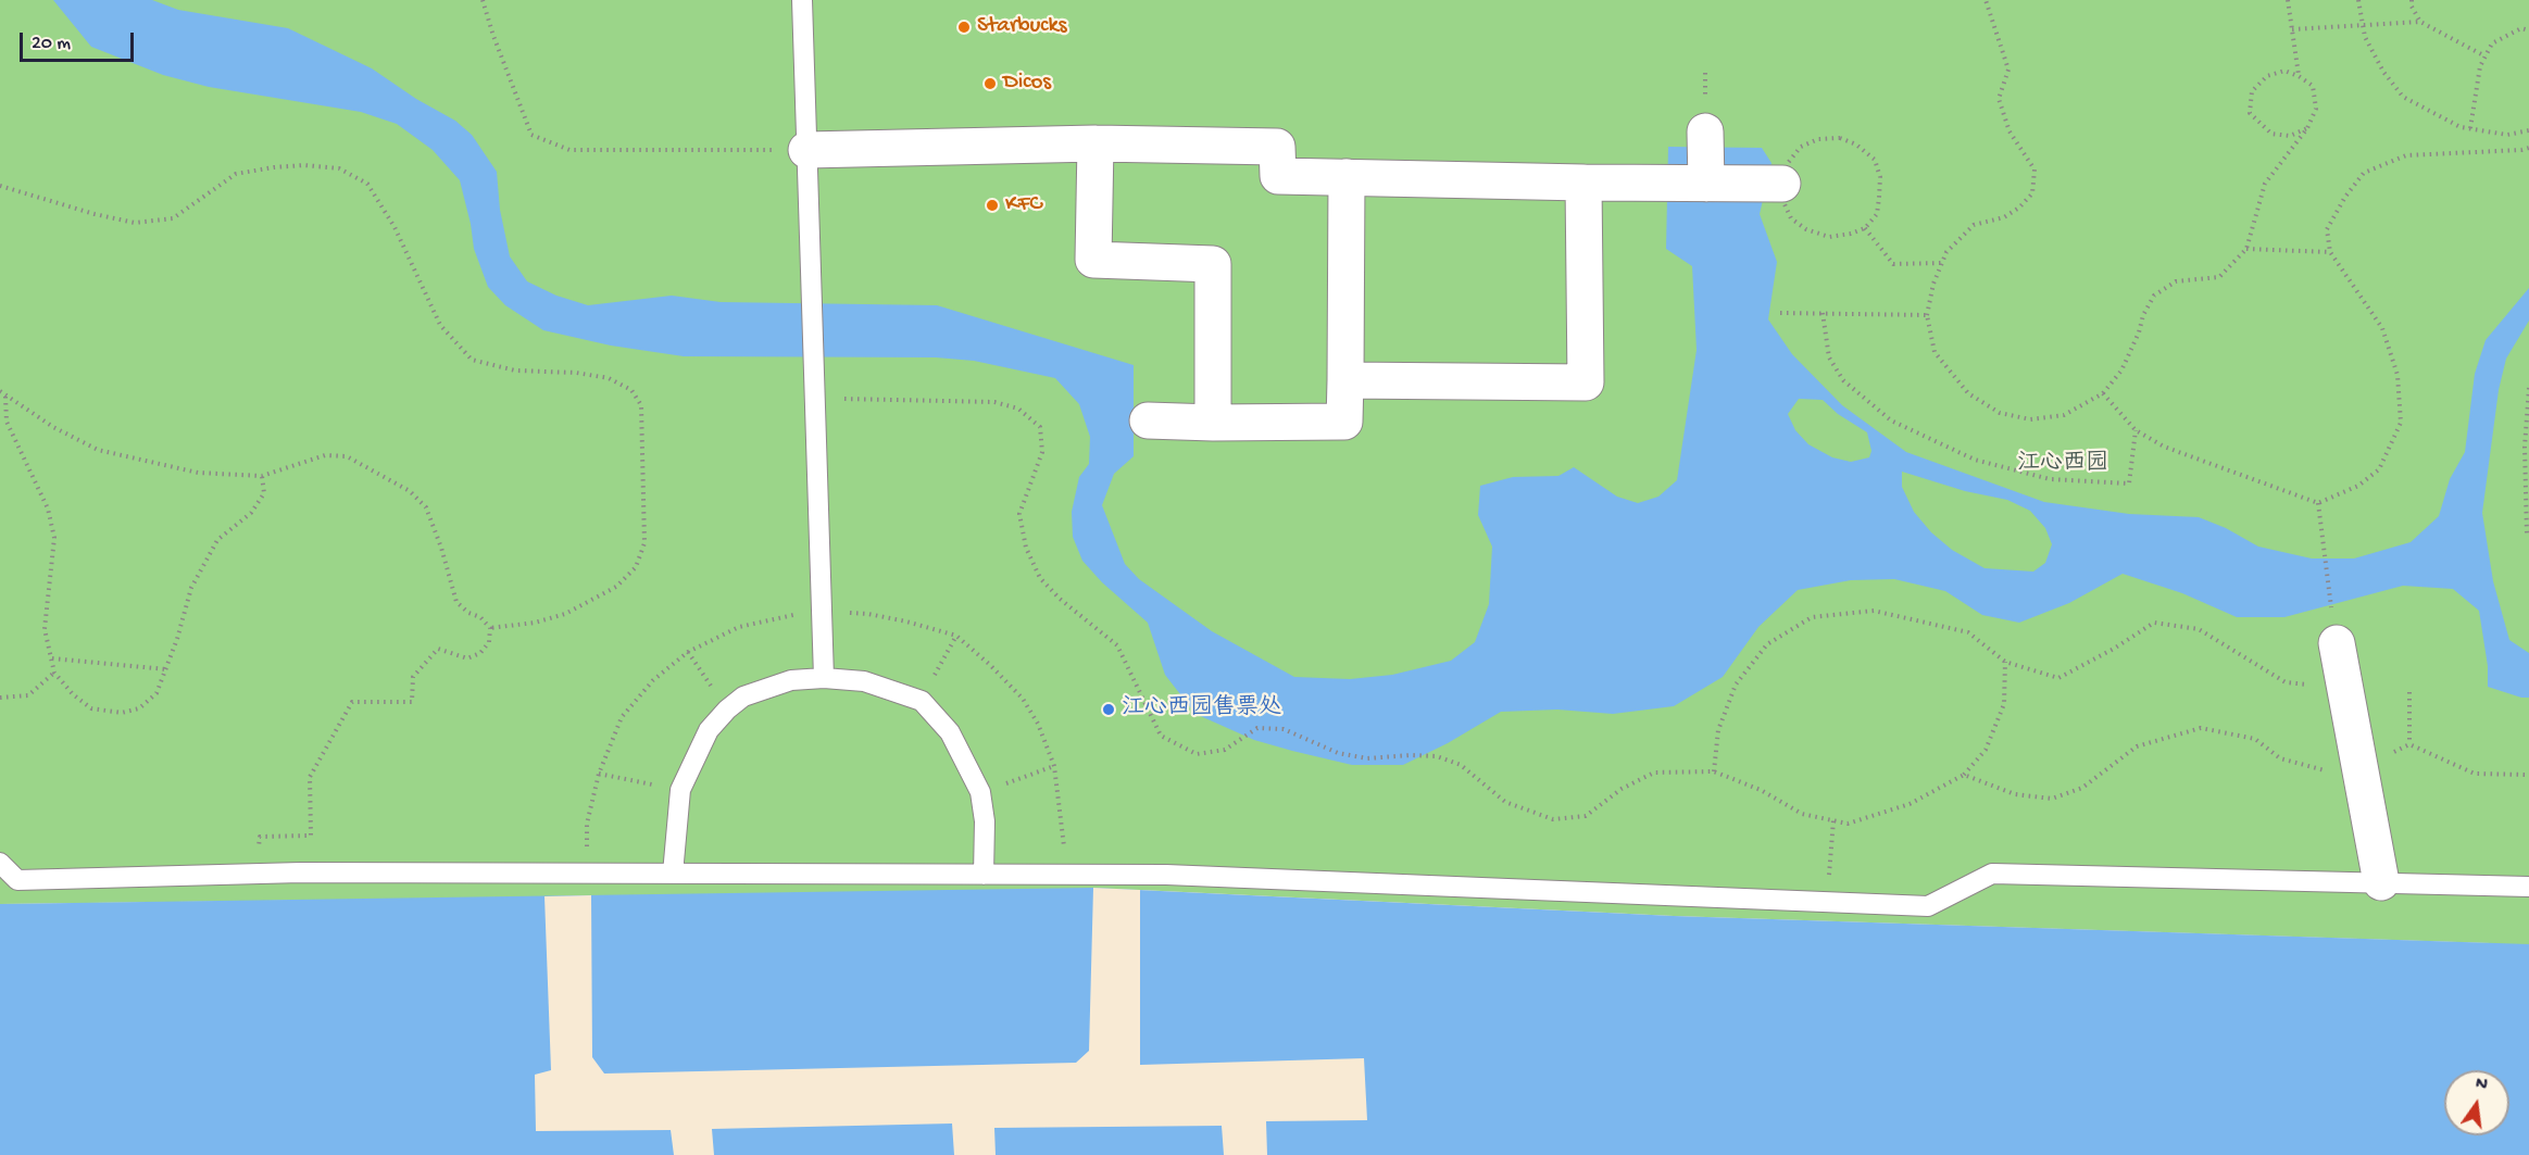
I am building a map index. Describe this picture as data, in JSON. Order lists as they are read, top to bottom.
{
  "parks": ["江心西园"],
  "places": [
    "Starbucks",
    "Dicos",
    "KFC",
    "江心西园售票处"
  ],
  "scale_bar": "20 m",
  "north": "top"
}
